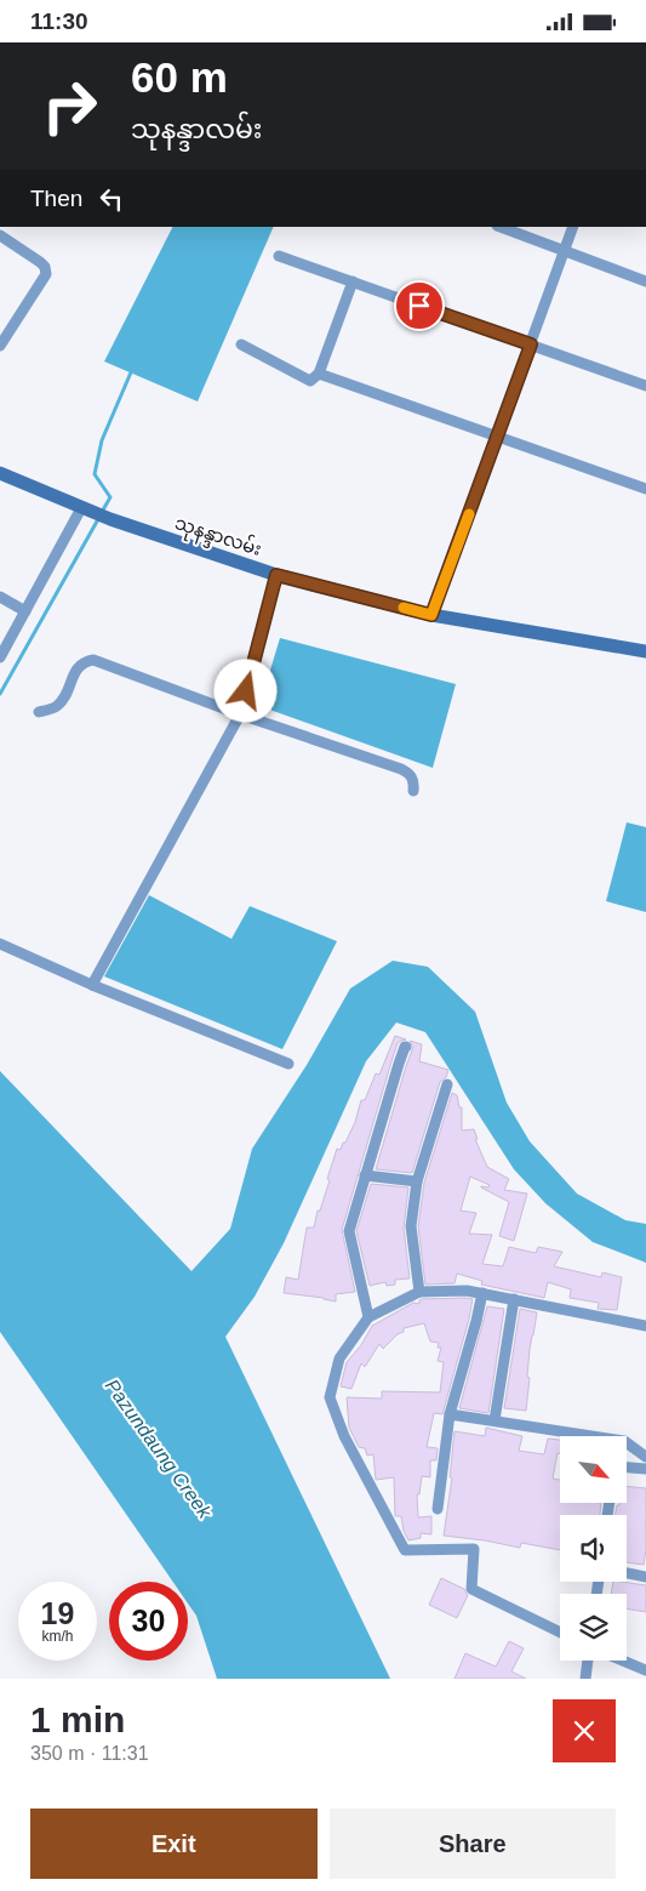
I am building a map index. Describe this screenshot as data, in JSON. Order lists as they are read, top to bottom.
{
  "streets": {
    "main road": ["သုနန္ဒာလမ်း"]
  },
  "water": ["Pazundaung Creek"],
  "north": "bottom right",
  "page": {
    "status": "11:30",
    "turn": ["60 m", "သုနန္ဒာလမ်း"],
    "then": "Then",
    "speed": "19 km/h",
    "limit": "30",
    "heading": ["1 min", "350 m · 11:31"],
    "buttons": ["Exit", "Share"]
  }
}
